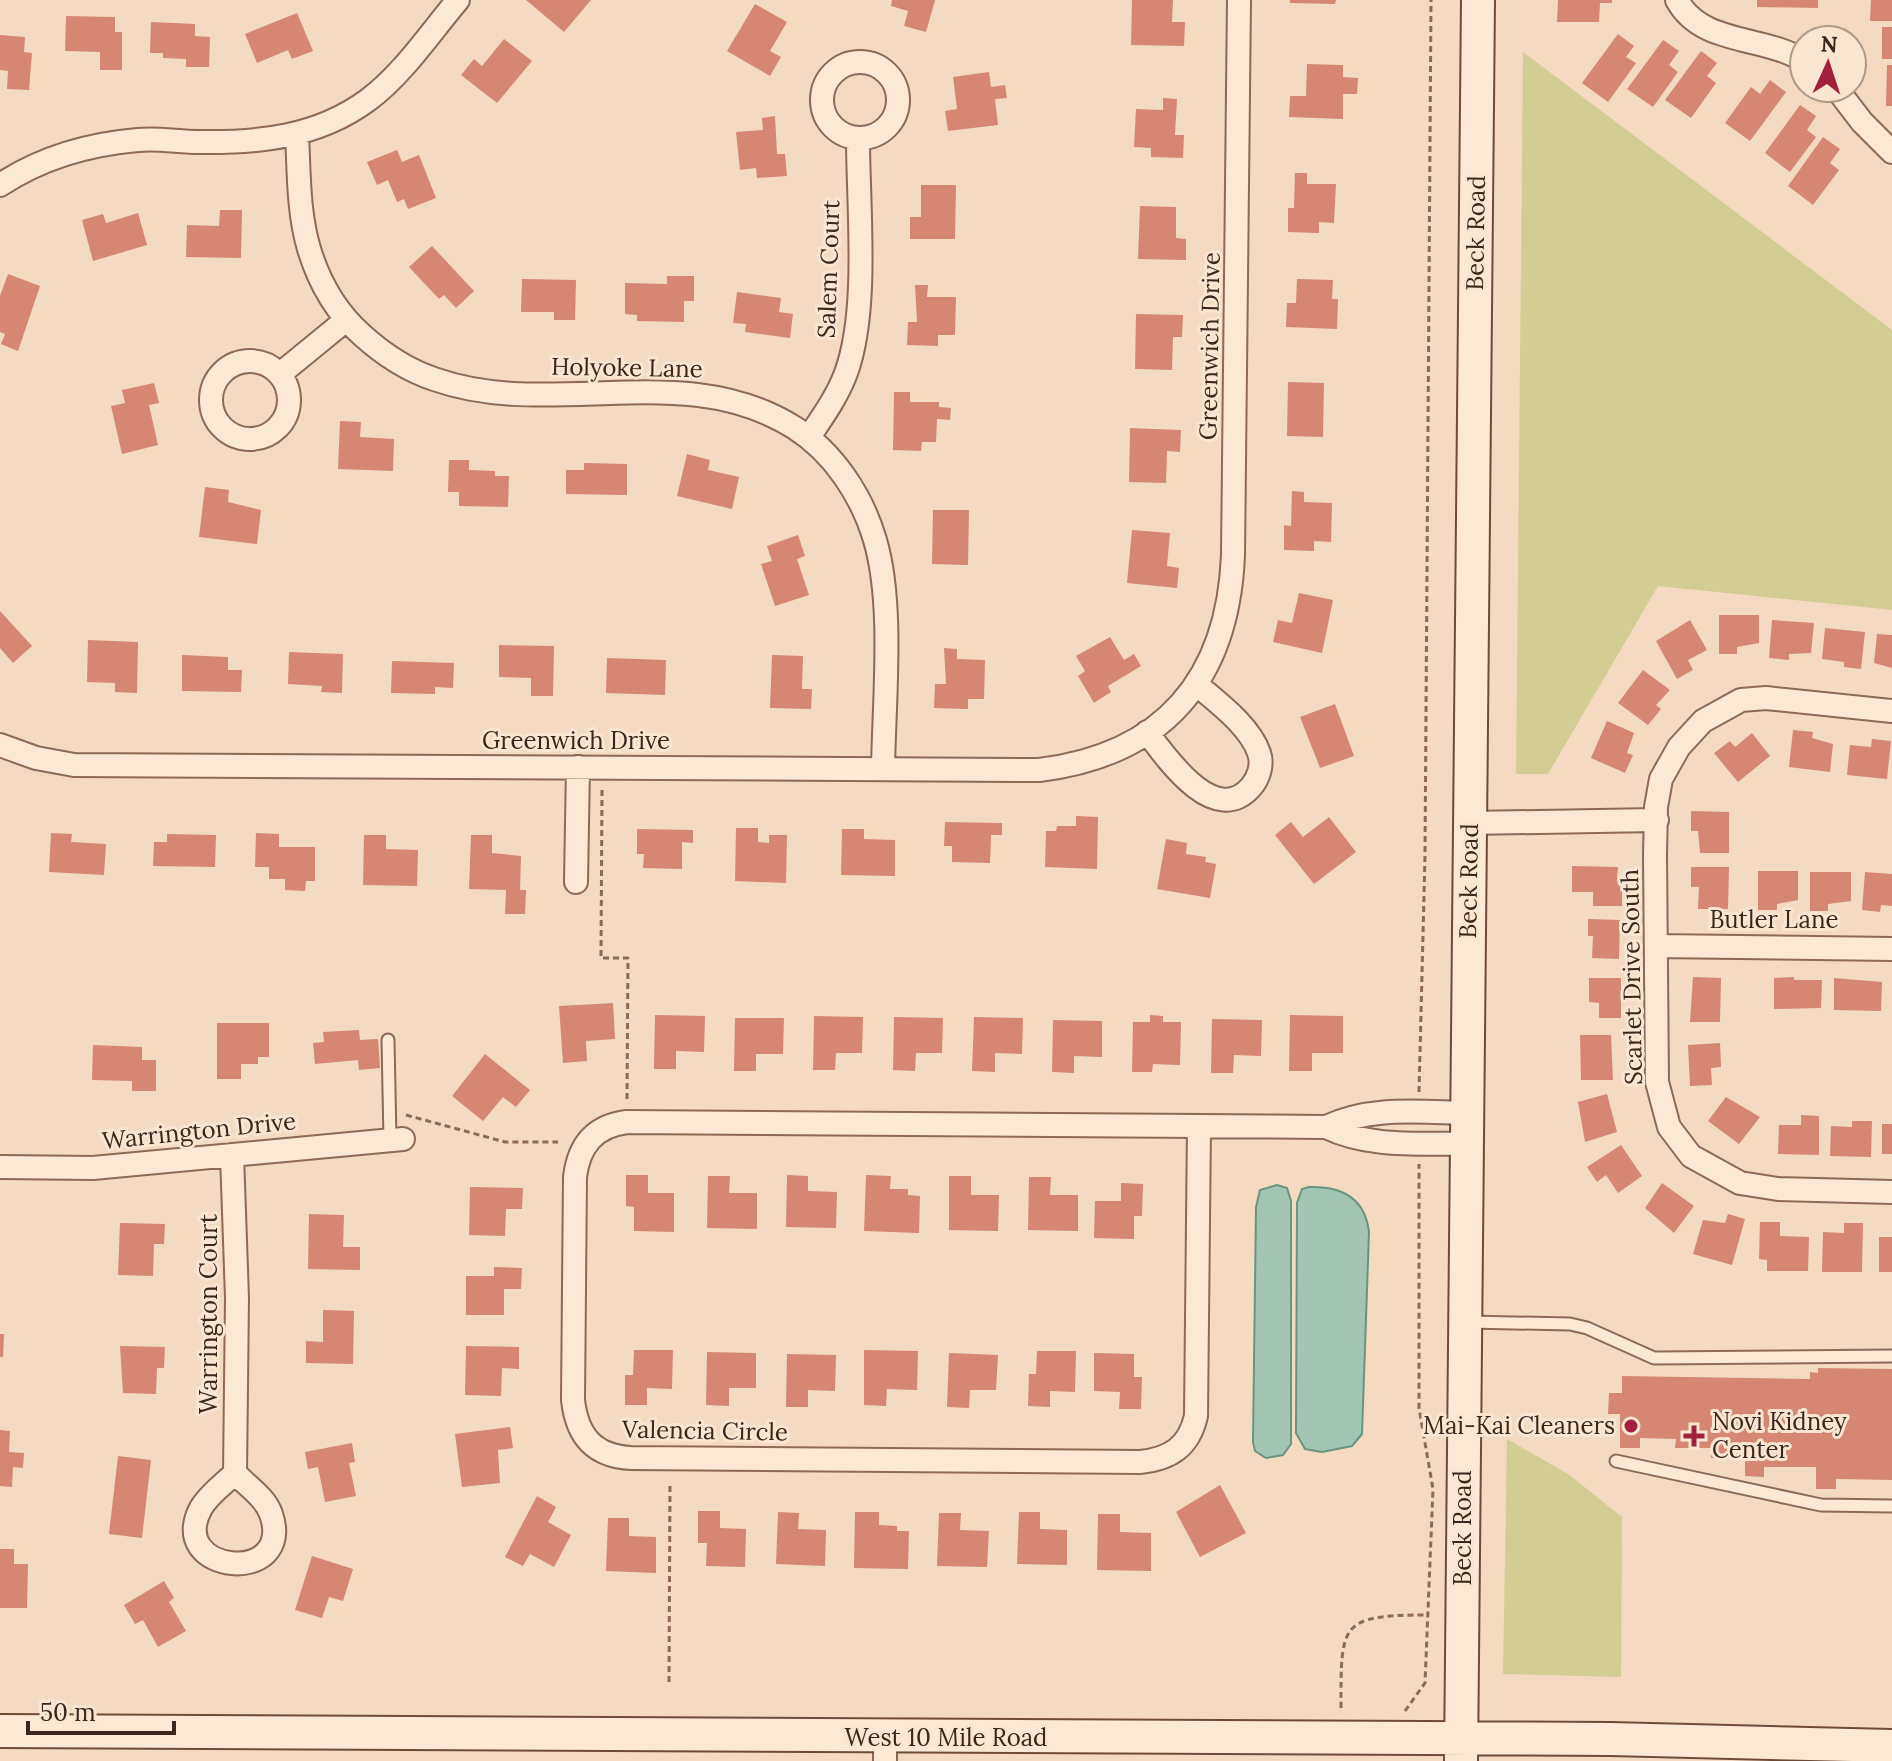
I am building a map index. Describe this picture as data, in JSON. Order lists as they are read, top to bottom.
{
  "streets": {
    "main road": ["Beck Road", "West 10 Mile Road"],
    "street": [
      "Salem Court",
      "Greenwich Drive",
      "Holyoke Lane",
      "Butler Lane",
      "Scarlet Drive South",
      "Warrington Drive",
      "Warrington Court",
      "Valencia Circle"
    ]
  },
  "crossings": [
    ["Beck Road", "Valencia Circle"],
    ["Beck Road", "West 10 Mile Road"],
    ["Salem Court", "Holyoke Lane"],
    ["Greenwich Drive", "Holyoke Lane"],
    ["Butler Lane", "Scarlet Drive South"],
    ["Warrington Drive", "Warrington Court"]
  ],
  "places": {
    "other": ["Mai-Kai Cleaners"],
    "health": ["Novi Kidney Center"]
  },
  "scale_bar": "50 m",
  "north": "top"
}
